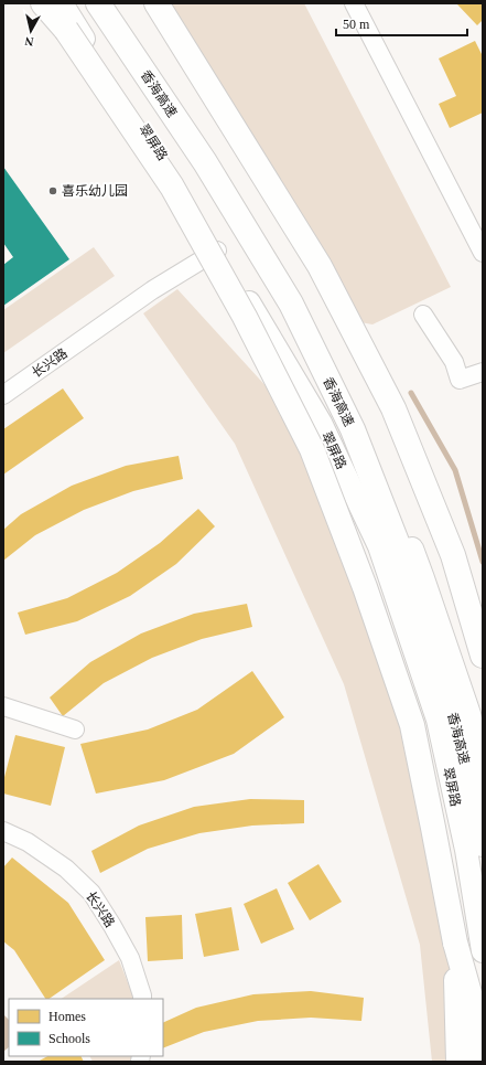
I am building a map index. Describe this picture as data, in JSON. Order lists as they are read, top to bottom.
{
  "streets": {
    "highway": ["香海高速"],
    "main road": ["翠屏路"],
    "street": ["长兴路"]
  },
  "crossings": [
    ["翠屏路", "长兴路"]
  ],
  "places": ["喜乐幼儿园"],
  "legend": ["Homes", "Schools"],
  "scale_bar": "50 m",
  "north": "bottom"
}
